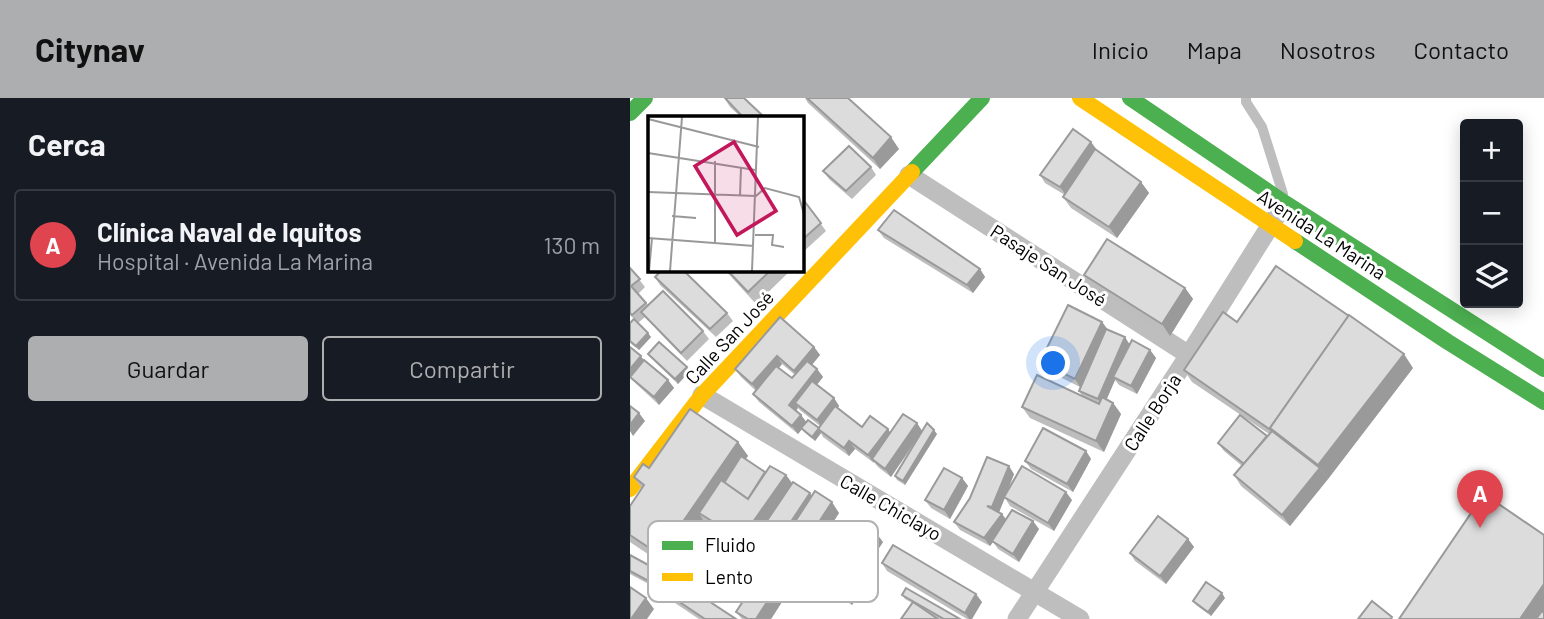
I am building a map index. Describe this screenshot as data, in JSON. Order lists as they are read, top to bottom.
{
  "streets": {
    "main road": ["Avenida La Marina", "Calle San José"],
    "street": ["Pasaje San José", "Calle Borja", "Calle Chiclayo"]
  },
  "crossings": [
    ["Avenida La Marina", "Calle Borja"],
    ["Pasaje San José", "Calle San José"],
    ["Pasaje San José", "Calle Borja"],
    ["Calle San José", "Calle Chiclayo"],
    ["Calle Borja", "Calle Chiclayo"]
  ],
  "legend": ["Fluido", "Lento"],
  "page": {
    "header": "Citynav",
    "nav": [
      "Inicio",
      "Mapa",
      "Nosotros",
      "Contacto"
    ],
    "heading": "Cerca",
    "map_buttons": ["+", "−"],
    "list": [
      {
        "mark": "A",
        "name": "Clínica Naval de Iquitos",
        "note": "Hospital · Avenida La Marina",
        "value": "130 m"
      }
    ],
    "buttons": ["Guardar", "Compartir"],
    "pins": "A"
  }
}
